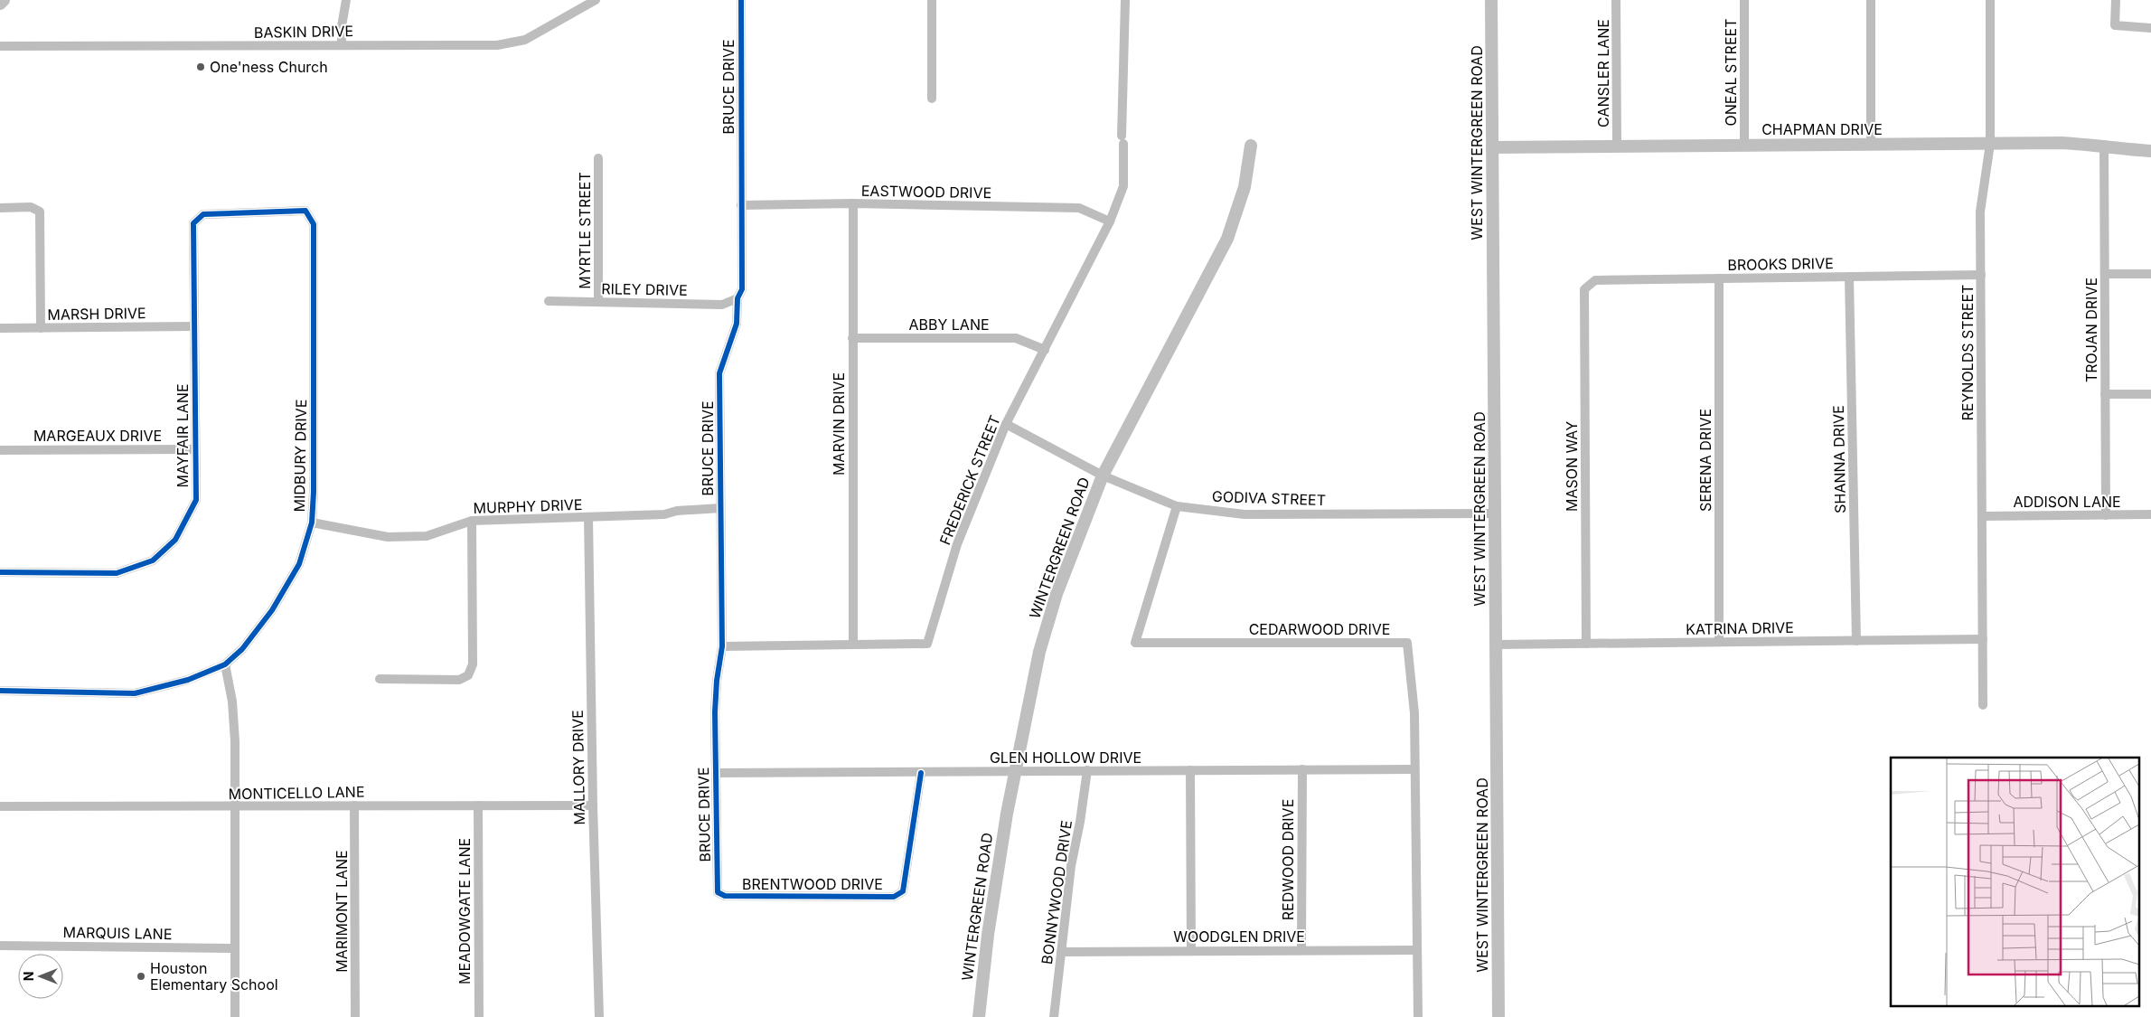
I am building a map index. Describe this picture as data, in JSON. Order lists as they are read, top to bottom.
{
  "streets": {
    "street": [
      "BASKIN DRIVE",
      "ONEAL STREET",
      "CANSLER LANE",
      "BRUCE DRIVE",
      "CHAPMAN DRIVE",
      "WEST WINTERGREEN ROAD",
      "EASTWOOD DRIVE",
      "MYRTLE STREET",
      "BROOKS DRIVE",
      "RILEY DRIVE",
      "MARSH DRIVE",
      "ABBY LANE",
      "TROJAN DRIVE",
      "REYNOLDS STREET",
      "MARVIN DRIVE",
      "MARGEAUX DRIVE",
      "MAYFAIR LANE",
      "MIDBURY DRIVE",
      "SHANNA DRIVE",
      "SERENA DRIVE",
      "MASON WAY",
      "FREDERICK STREET",
      "GODIVA STREET",
      "ADDISON LANE",
      "MURPHY DRIVE",
      "WINTERGREEN ROAD",
      "KATRINA DRIVE",
      "CEDARWOOD DRIVE",
      "GLEN HOLLOW DRIVE",
      "MALLORY DRIVE",
      "MONTICELLO LANE",
      "REDWOOD DRIVE",
      "BRENTWOOD DRIVE",
      "BONNYWOOD DRIVE",
      "MARIMONT LANE",
      "MEADOWGATE LANE",
      "MARQUIS LANE",
      "WOODGLEN DRIVE"
    ]
  },
  "crossings": [
    ["ONEAL STREET", "CHAPMAN DRIVE"],
    ["CANSLER LANE", "CHAPMAN DRIVE"],
    ["BRUCE DRIVE", "EASTWOOD DRIVE"],
    ["BRUCE DRIVE", "RILEY DRIVE"],
    ["BRUCE DRIVE", "FREDERICK STREET"],
    ["BRUCE DRIVE", "MURPHY DRIVE"],
    ["BRUCE DRIVE", "GLEN HOLLOW DRIVE"],
    ["BRUCE DRIVE", "BRENTWOOD DRIVE"],
    ["CHAPMAN DRIVE", "WEST WINTERGREEN ROAD"],
    ["CHAPMAN DRIVE", "TROJAN DRIVE"],
    ["CHAPMAN DRIVE", "REYNOLDS STREET"],
    ["WEST WINTERGREEN ROAD", "GODIVA STREET"],
    ["WEST WINTERGREEN ROAD", "KATRINA DRIVE"],
    ["EASTWOOD DRIVE", "MARVIN DRIVE"],
    ["EASTWOOD DRIVE", "FREDERICK STREET"],
    ["MYRTLE STREET", "RILEY DRIVE"],
    ["BROOKS DRIVE", "REYNOLDS STREET"],
    ["BROOKS DRIVE", "SHANNA DRIVE"],
    ["BROOKS DRIVE", "SERENA DRIVE"],
    ["BROOKS DRIVE", "MASON WAY"],
    ["MARSH DRIVE", "MAYFAIR LANE"],
    ["ABBY LANE", "MARVIN DRIVE"],
    ["ABBY LANE", "FREDERICK STREET"],
    ["TROJAN DRIVE", "ADDISON LANE"],
    ["REYNOLDS STREET", "ADDISON LANE"],
    ["REYNOLDS STREET", "KATRINA DRIVE"],
    ["MARVIN DRIVE", "FREDERICK STREET"],
    ["MARGEAUX DRIVE", "MAYFAIR LANE"],
    ["MAYFAIR LANE", "MIDBURY DRIVE"],
    ["MIDBURY DRIVE", "MURPHY DRIVE"],
    ["SHANNA DRIVE", "KATRINA DRIVE"],
    ["SERENA DRIVE", "KATRINA DRIVE"],
    ["MASON WAY", "KATRINA DRIVE"],
    ["FREDERICK STREET", "GODIVA STREET"],
    ["GODIVA STREET", "WINTERGREEN ROAD"],
    ["GODIVA STREET", "CEDARWOOD DRIVE"],
    ["MURPHY DRIVE", "MALLORY DRIVE"],
    ["WINTERGREEN ROAD", "GLEN HOLLOW DRIVE"],
    ["CEDARWOOD DRIVE", "GLEN HOLLOW DRIVE"],
    ["CEDARWOOD DRIVE", "WOODGLEN DRIVE"],
    ["GLEN HOLLOW DRIVE", "REDWOOD DRIVE"],
    ["GLEN HOLLOW DRIVE", "BRENTWOOD DRIVE"],
    ["GLEN HOLLOW DRIVE", "BONNYWOOD DRIVE"],
    ["MALLORY DRIVE", "MONTICELLO LANE"],
    ["MONTICELLO LANE", "MARIMONT LANE"],
    ["MONTICELLO LANE", "MEADOWGATE LANE"],
    ["REDWOOD DRIVE", "WOODGLEN DRIVE"],
    ["BONNYWOOD DRIVE", "WOODGLEN DRIVE"]
  ],
  "places": ["One'ness Church", "Houston Elementary School"],
  "north": "left"
}
